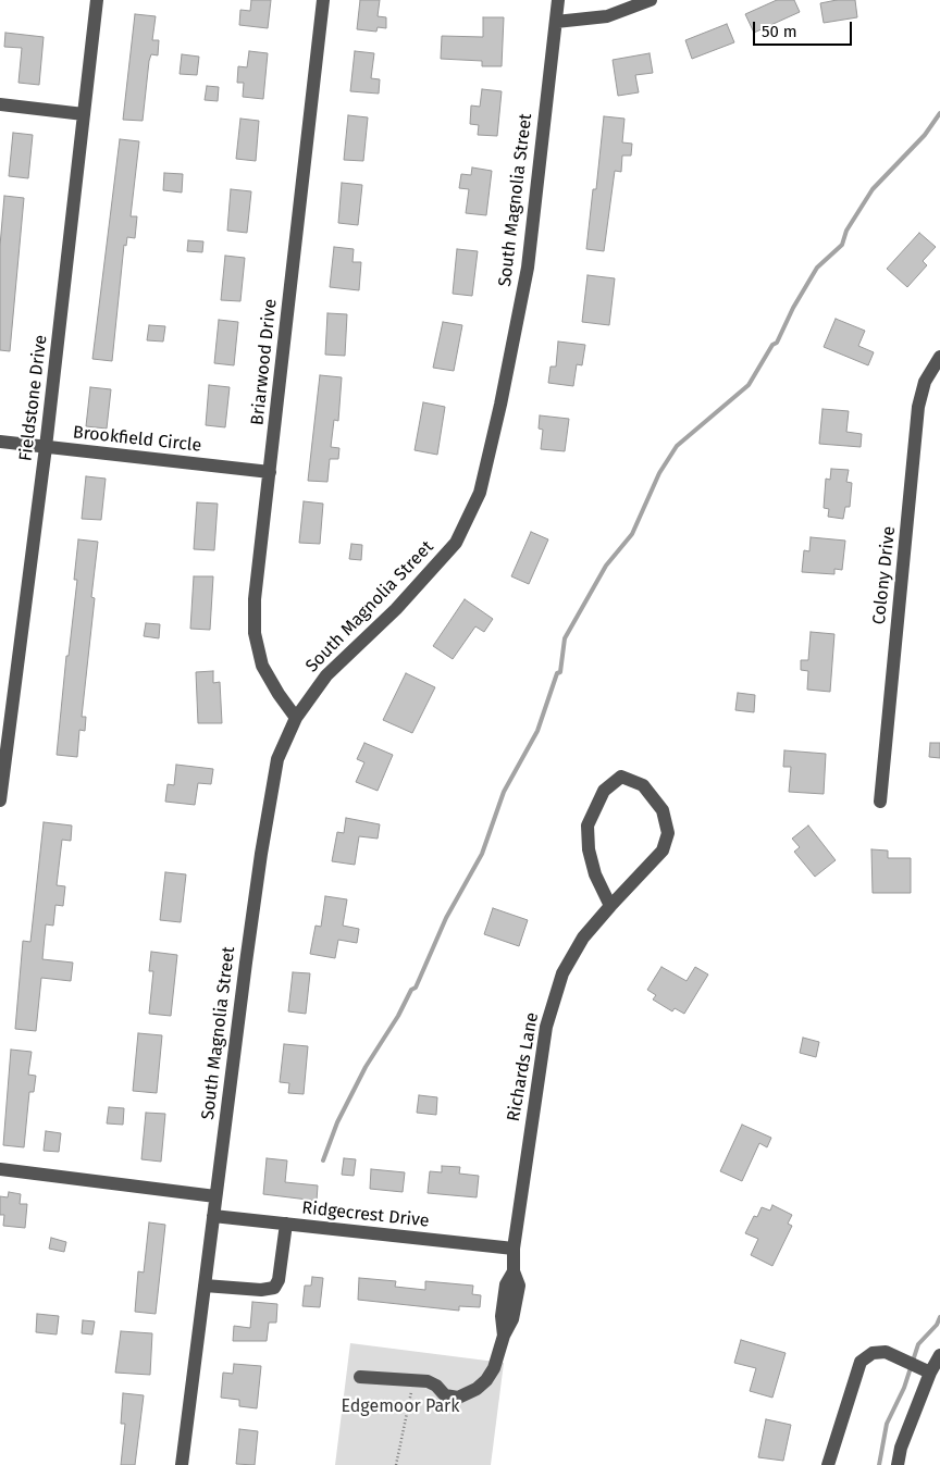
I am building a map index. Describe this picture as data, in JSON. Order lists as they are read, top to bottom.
{
  "streets": {
    "street": [
      "South Magnolia Street",
      "Briarwood Drive",
      "Fieldstone Drive",
      "Brookfield Circle",
      "Colony Drive",
      "Richards Lane",
      "Ridgecrest Drive"
    ]
  },
  "crossings": [
    ["South Magnolia Street", "Briarwood Drive"],
    ["South Magnolia Street", "Ridgecrest Drive"],
    ["Briarwood Drive", "Brookfield Circle"],
    ["Fieldstone Drive", "Brookfield Circle"],
    ["Richards Lane", "Ridgecrest Drive"]
  ],
  "parks": ["Edgemoor Park"],
  "scale_bar": "50 m"
}
